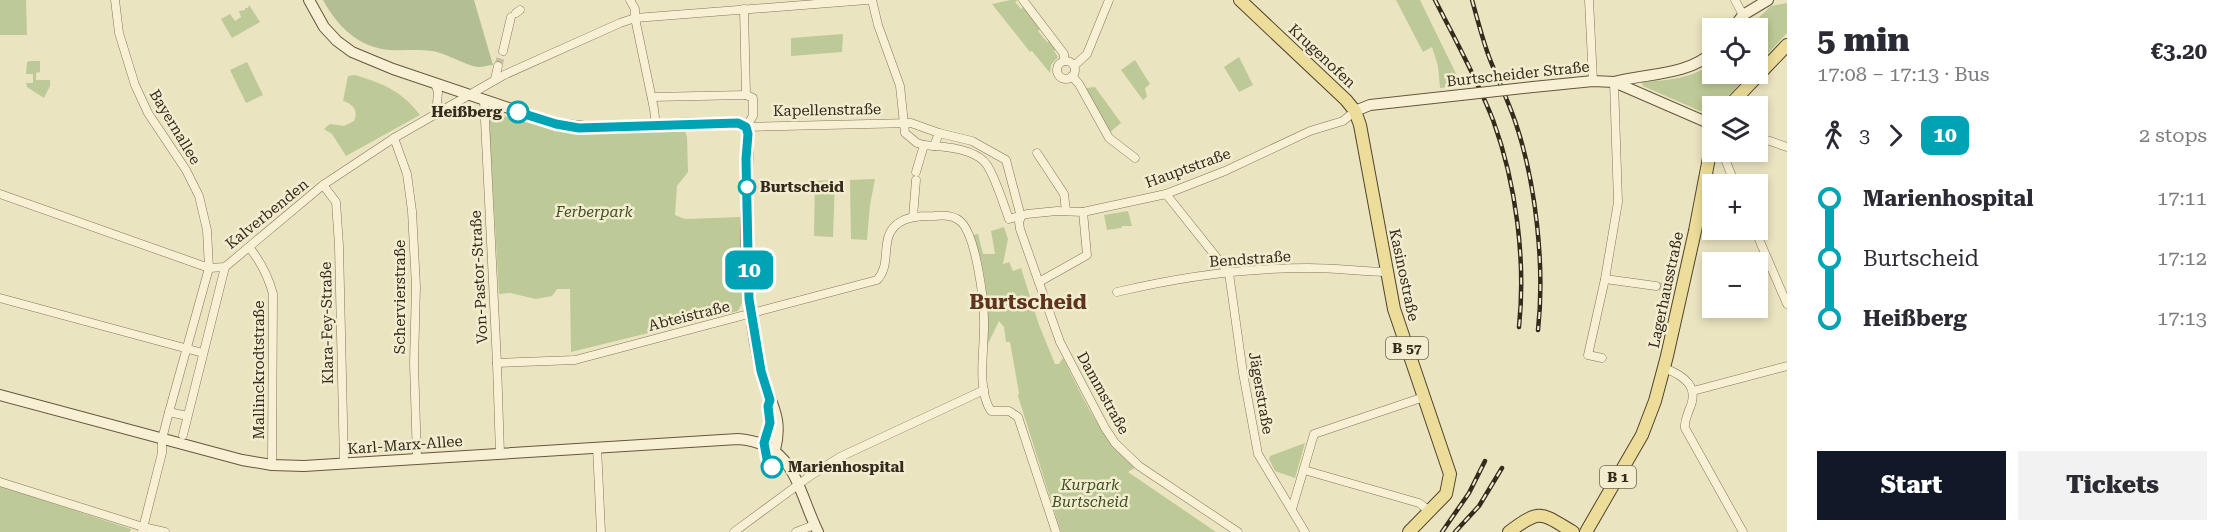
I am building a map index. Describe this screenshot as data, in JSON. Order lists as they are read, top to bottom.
{
  "streets": {
    "main road": [
      "Krugenofen",
      "Burtscheider Straße",
      "Kapellenstraße",
      "Kasinostraße",
      "Lagerhausstraße",
      "B 57",
      "Karl-Marx-Allee",
      "B 1"
    ],
    "street": [
      "Bayernallee",
      "Hauptstraße",
      "Kalverbenden",
      "Bendstraße",
      "Von-Pastor-Straße",
      "Schervierstraße",
      "Abteistraße",
      "Klara-Fey-Straße",
      "Mallinckrodtstraße",
      "Dammstraße",
      "Jägerstraße"
    ]
  },
  "crossings": [
    ["Krugenofen", "Burtscheider Straße"],
    ["Krugenofen", "Hauptstraße"],
    ["Krugenofen", "Kasinostraße"],
    ["Burtscheider Straße", "Hauptstraße"],
    ["Burtscheider Straße", "Kasinostraße"],
    ["Kapellenstraße", "Hauptstraße"],
    ["Kapellenstraße", "Kalverbenden"],
    ["Kapellenstraße", "Von-Pastor-Straße"],
    ["Kapellenstraße", "Dammstraße"],
    ["Bayernallee", "Kalverbenden"],
    ["Bayernallee", "Karl-Marx-Allee"],
    ["Hauptstraße", "Kasinostraße"],
    ["Hauptstraße", "Dammstraße"],
    ["Kalverbenden", "Schervierstraße"],
    ["Kalverbenden", "Klara-Fey-Straße"],
    ["Kalverbenden", "Mallinckrodtstraße"],
    ["Bendstraße", "Kasinostraße"],
    ["Bendstraße", "Jägerstraße"],
    ["Von-Pastor-Straße", "Abteistraße"],
    ["Von-Pastor-Straße", "Karl-Marx-Allee"],
    ["Lagerhausstraße", "B 1"],
    ["Schervierstraße", "Karl-Marx-Allee"],
    ["Klara-Fey-Straße", "Karl-Marx-Allee"],
    ["Mallinckrodtstraße", "Karl-Marx-Allee"]
  ],
  "districts": ["Burtscheid"],
  "parks": ["Ferberpark", "Kurpark Burtscheid"],
  "places": ["Heißberg", "Burtscheid", "Marienhospital"],
  "lines": ["bus line 10"],
  "page": {
    "on_map": "10",
    "heading": ["5 min", "17:08 – 17:13 · Bus", "€3.20"],
    "map_buttons": ["+", "−"],
    "legs": ["3", "10", "2 stops"],
    "list": [
      {
        "name": "Marienhospital",
        "value": "17:11"
      },
      {
        "name": "Burtscheid",
        "value": "17:12"
      },
      {
        "name": "Heißberg",
        "value": "17:13"
      }
    ],
    "buttons": ["Start", "Tickets"]
  }
}
